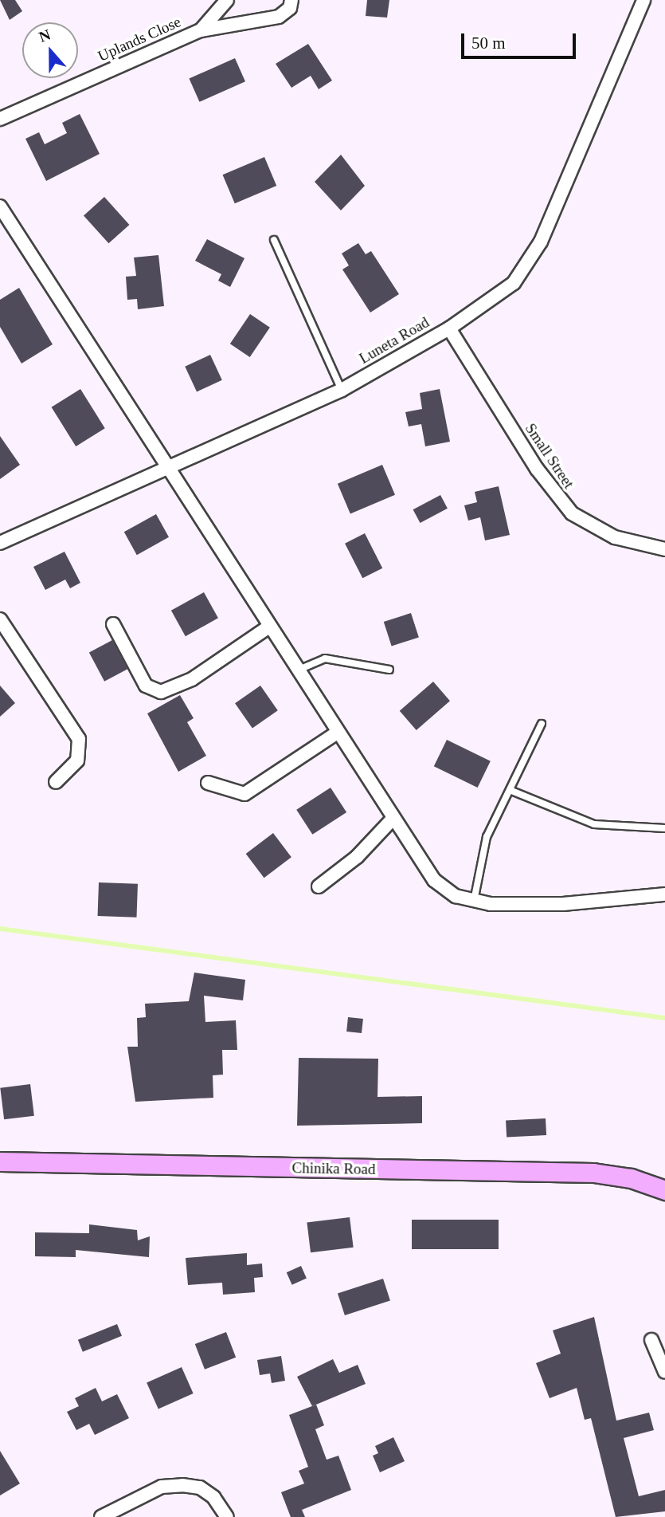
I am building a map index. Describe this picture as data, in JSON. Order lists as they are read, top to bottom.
{
  "streets": {
    "main road": ["Chinika Road"],
    "street": ["Uplands Close", "Luneta Road", "Small Street"]
  },
  "crossings": [
    ["Luneta Road", "Small Street"]
  ],
  "scale_bar": "50 m",
  "north": "top"
}
